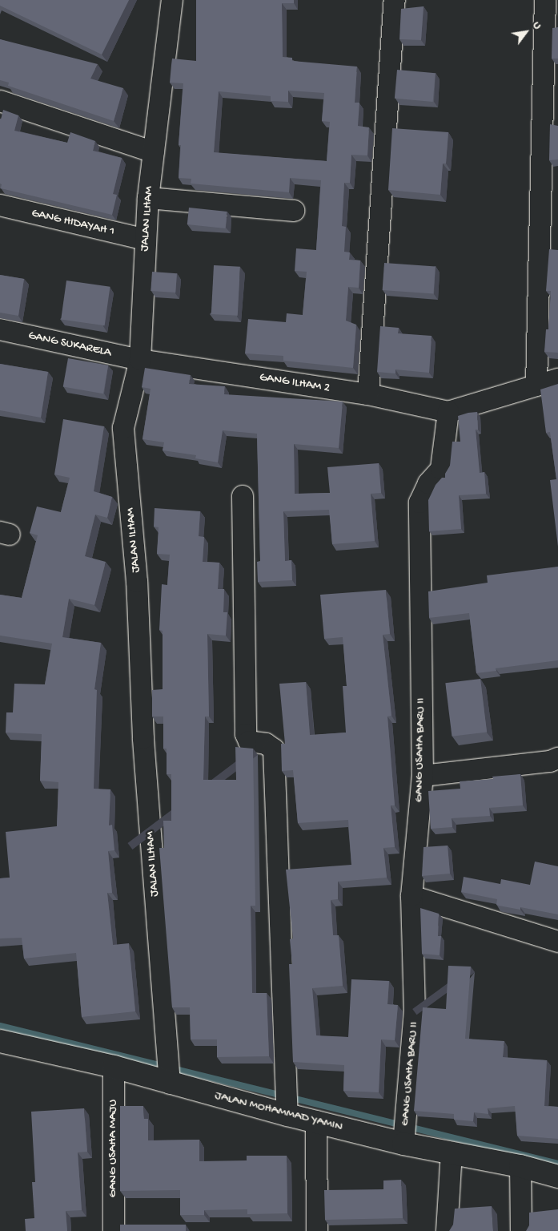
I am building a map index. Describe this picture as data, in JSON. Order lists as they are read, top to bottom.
{
  "streets": {
    "street": [
      "JALAN ILHAM",
      "GANG HIDAYAH 1",
      "GANG SUKARELA",
      "GANG ILHAM 2",
      "GANG USAHA BARU II",
      "JALAN MOHAMMAD YAMIN",
      "GANG USAHA MAJU"
    ]
  },
  "crossings": [
    ["JALAN ILHAM", "GANG HIDAYAH 1"],
    ["JALAN ILHAM", "GANG SUKARELA"],
    ["JALAN ILHAM", "GANG ILHAM 2"],
    ["JALAN ILHAM", "JALAN MOHAMMAD YAMIN"],
    ["GANG SUKARELA", "GANG ILHAM 2"],
    ["GANG ILHAM 2", "GANG USAHA BARU II"],
    ["GANG USAHA BARU II", "JALAN MOHAMMAD YAMIN"],
    ["JALAN MOHAMMAD YAMIN", "GANG USAHA MAJU"]
  ],
  "north": "top right"
}
